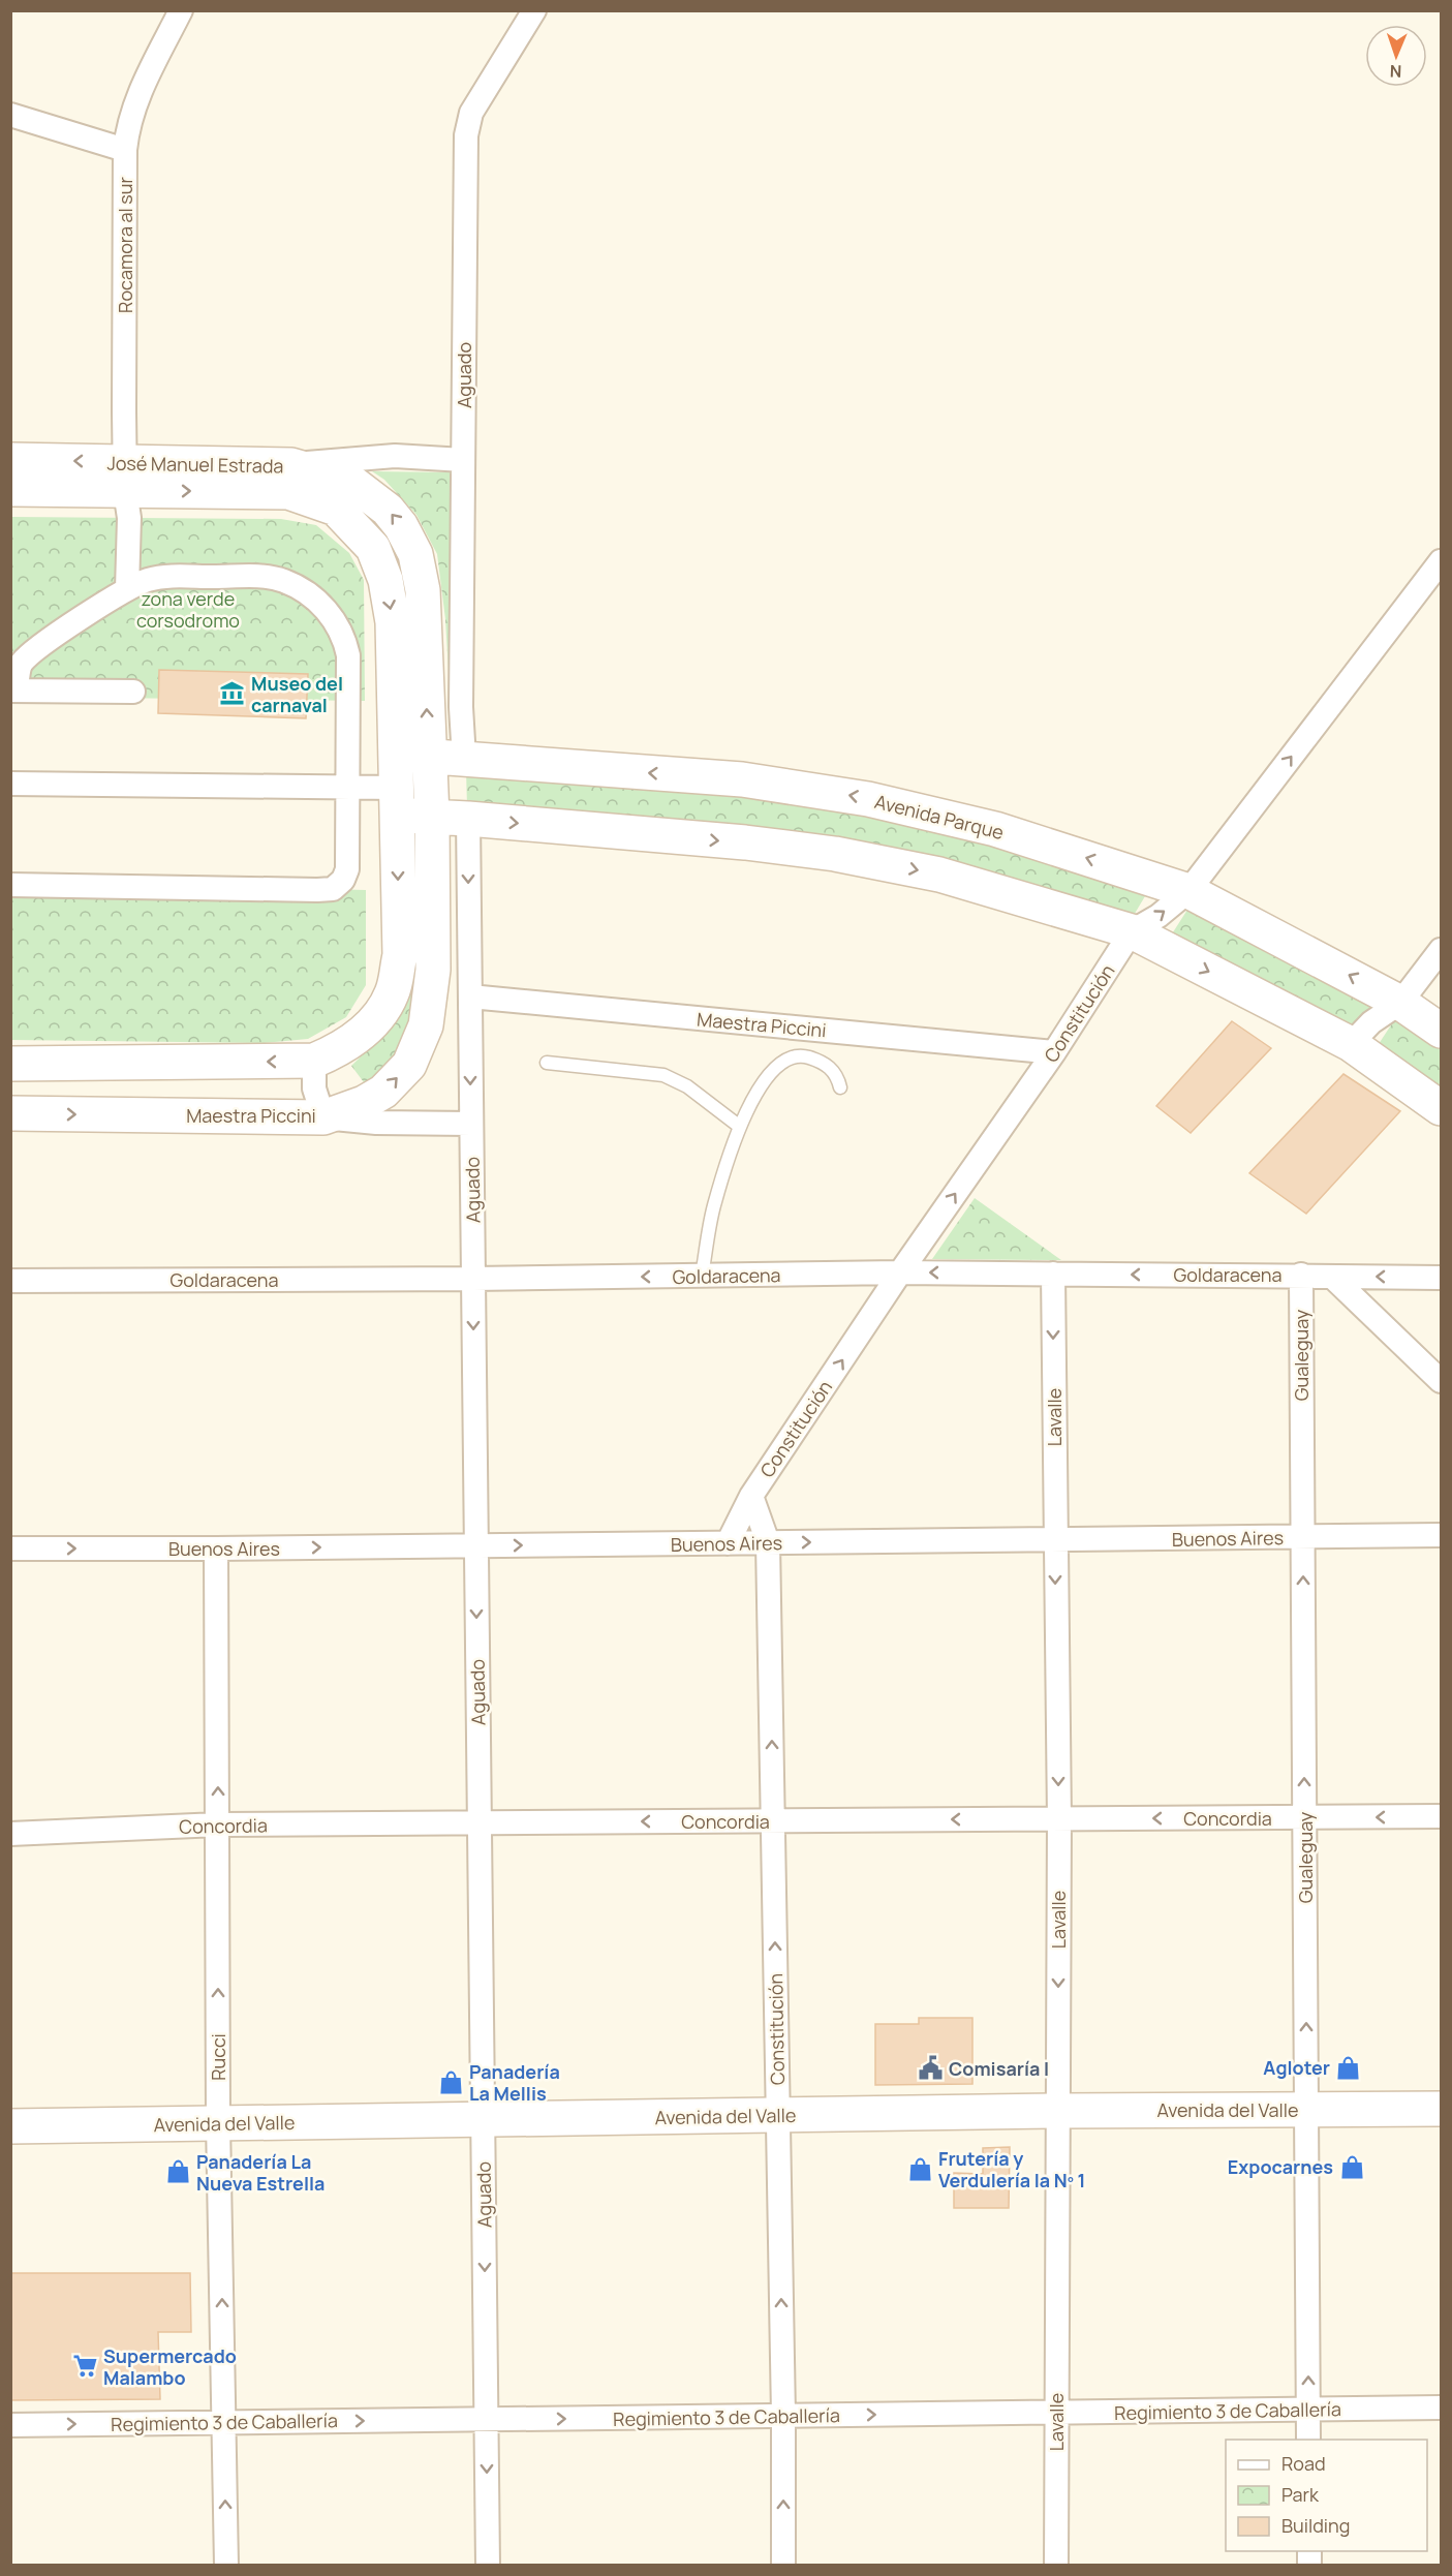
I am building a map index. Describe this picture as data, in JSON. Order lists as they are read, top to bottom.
{
  "streets": {
    "main road": [
      "José Manuel Estrada",
      "Avenida Parque",
      "Maestra Piccini",
      "Avenida del Valle"
    ],
    "street": [
      "Rocamora al sur",
      "Aguado",
      "Constitución",
      "Goldaracena",
      "Gualeguay",
      "Lavalle",
      "Buenos Aires",
      "Concordia",
      "Rucci",
      "Regimiento 3 de Caballería"
    ]
  },
  "crossings": [
    ["Rocamora al sur", "José Manuel Estrada"],
    ["Aguado", "Avenida Parque"],
    ["Aguado", "Maestra Piccini"],
    ["Aguado", "Goldaracena"],
    ["Aguado", "Buenos Aires"],
    ["Aguado", "Concordia"],
    ["Aguado", "Avenida del Valle"],
    ["Aguado", "Regimiento 3 de Caballería"],
    ["José Manuel Estrada", "Avenida Parque"],
    ["José Manuel Estrada", "Maestra Piccini"],
    ["Avenida Parque", "Constitución"],
    ["Constitución", "Maestra Piccini"],
    ["Constitución", "Goldaracena"],
    ["Constitución", "Buenos Aires"],
    ["Constitución", "Concordia"],
    ["Constitución", "Avenida del Valle"],
    ["Constitución", "Regimiento 3 de Caballería"],
    ["Goldaracena", "Gualeguay"],
    ["Goldaracena", "Lavalle"],
    ["Gualeguay", "Buenos Aires"],
    ["Gualeguay", "Concordia"],
    ["Gualeguay", "Avenida del Valle"],
    ["Gualeguay", "Regimiento 3 de Caballería"],
    ["Lavalle", "Buenos Aires"],
    ["Lavalle", "Concordia"],
    ["Lavalle", "Avenida del Valle"],
    ["Lavalle", "Regimiento 3 de Caballería"],
    ["Buenos Aires", "Rucci"],
    ["Concordia", "Rucci"],
    ["Rucci", "Avenida del Valle"],
    ["Rucci", "Regimiento 3 de Caballería"]
  ],
  "one_way": [
    "Aguado",
    "José Manuel Estrada",
    "Constitución",
    "Goldaracena",
    "Gualeguay",
    "Lavalle",
    "Buenos Aires",
    "Concordia",
    "Rucci",
    "Regimiento 3 de Caballería"
  ],
  "parks": ["zona verde corsodromo"],
  "places": {
    "museum": ["Museo del carnaval"],
    "shop": [
      "Agloter",
      "Panadería La Mellis",
      "Expocarnes",
      "Frutería y Verdulería la Nº 1",
      "Panadería La Nueva Estrella"
    ],
    "public building": ["Comisaría I"],
    "supermarket": ["Supermercado Malambo"]
  },
  "legend": ["Road", "Park", "Building"],
  "north": "bottom"
}
